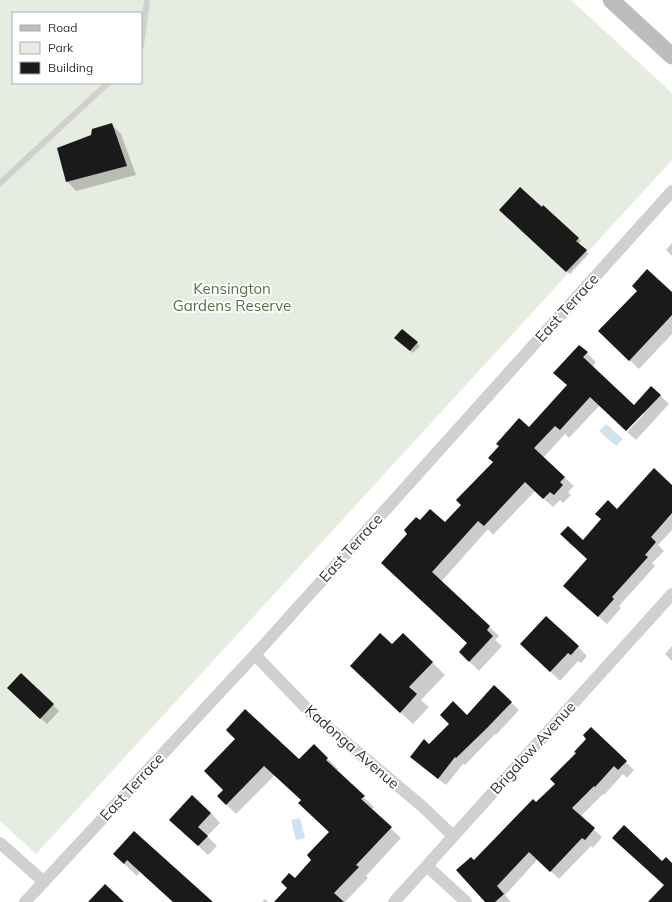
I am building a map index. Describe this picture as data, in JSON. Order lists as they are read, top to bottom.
{
  "streets": {
    "street": ["East Terrace", "Kadonga Avenue", "Brigalow Avenue"]
  },
  "crossings": [
    ["East Terrace", "Kadonga Avenue"],
    ["Kadonga Avenue", "Brigalow Avenue"]
  ],
  "parks": ["Kensington Gardens Reserve"],
  "legend": ["Road", "Park", "Building"]
}
